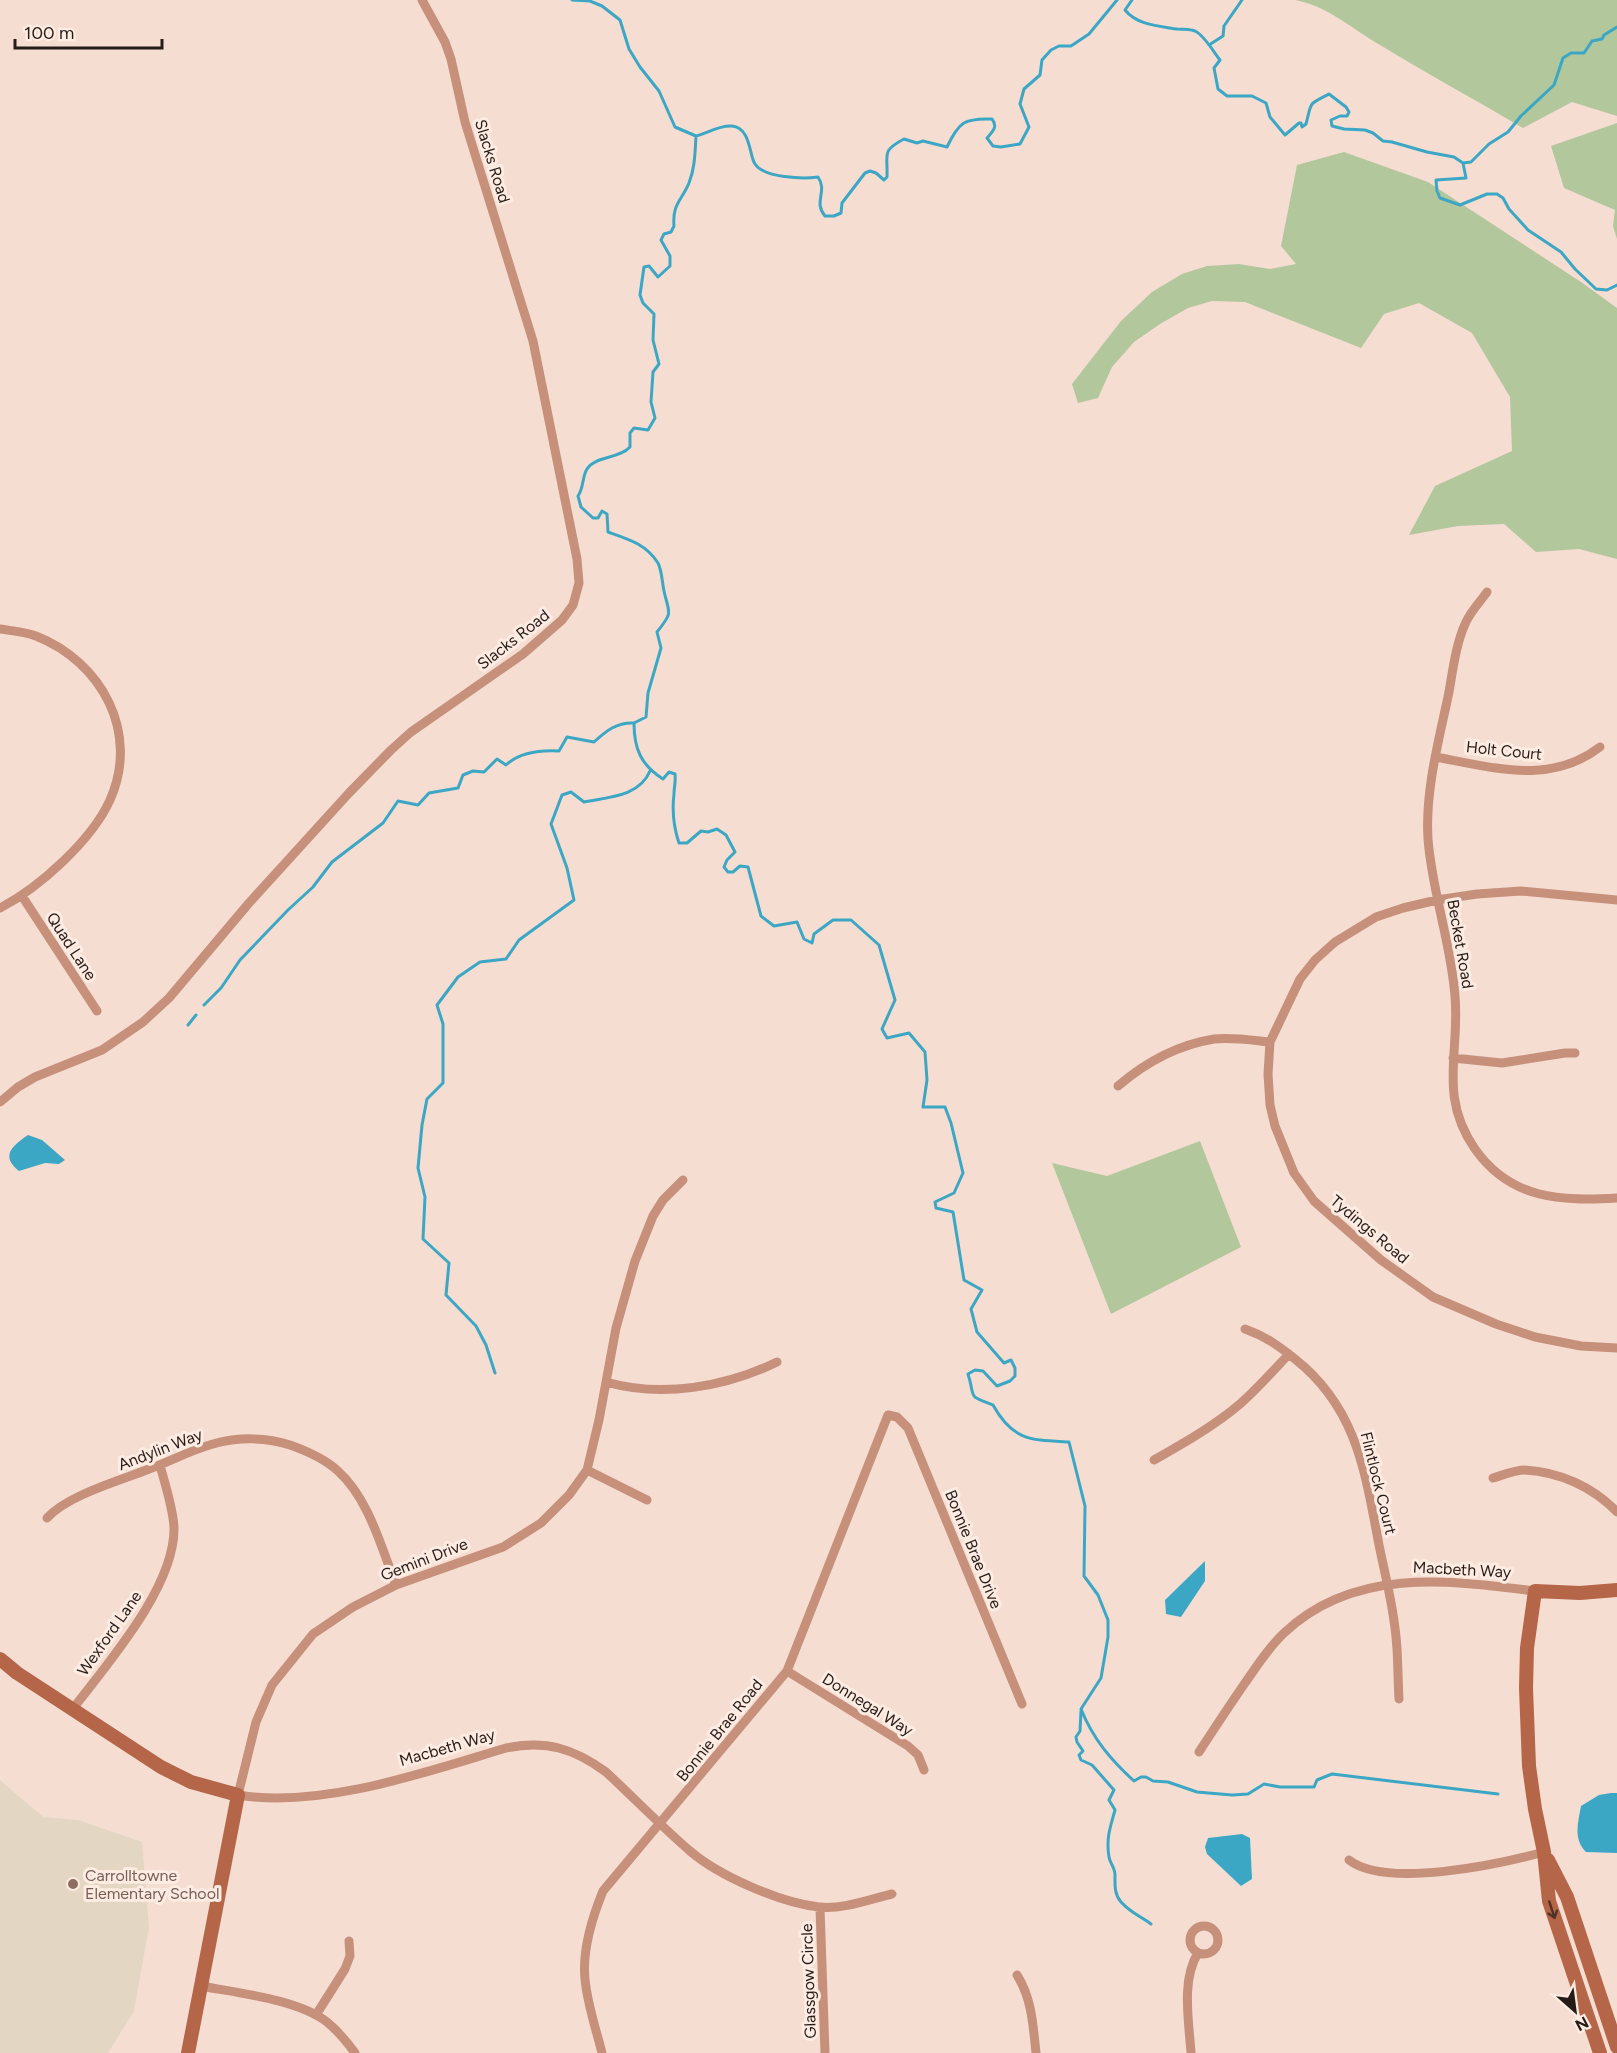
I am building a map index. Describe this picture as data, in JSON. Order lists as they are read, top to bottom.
{
  "streets": {
    "street": [
      "Slacks Road",
      "Holt Court",
      "Becket Road",
      "Quad Lane",
      "Tydings Road",
      "Andylin Way",
      "Flintlock Court",
      "Bonnie Brae Drive",
      "Gemini Drive",
      "Macbeth Way",
      "Wexford Lane",
      "Donnegal Way",
      "Bonnie Brae Road",
      "Glassgow Circle"
    ]
  },
  "crossings": [
    ["Holt Court", "Becket Road"],
    ["Becket Road", "Tydings Road"],
    ["Andylin Way", "Gemini Drive"],
    ["Andylin Way", "Wexford Lane"],
    ["Flintlock Court", "Macbeth Way"],
    ["Bonnie Brae Drive", "Bonnie Brae Road"],
    ["Gemini Drive", "Macbeth Way"],
    ["Macbeth Way", "Wexford Lane"],
    ["Macbeth Way", "Bonnie Brae Road"],
    ["Macbeth Way", "Glassgow Circle"],
    ["Donnegal Way", "Bonnie Brae Road"]
  ],
  "places": ["Carrolltowne Elementary School"],
  "scale_bar": "100 m",
  "north": "bottom right"
}
